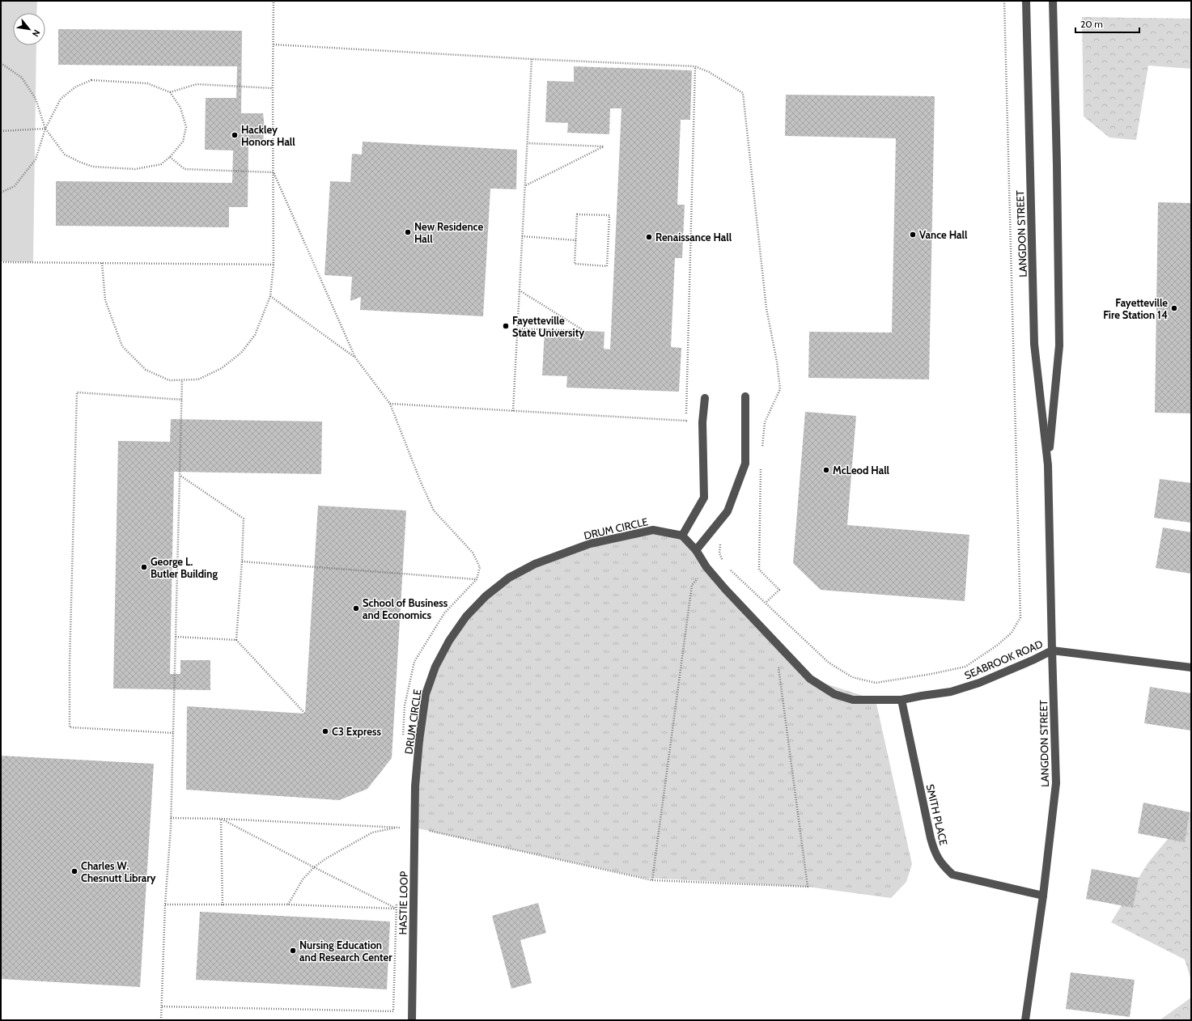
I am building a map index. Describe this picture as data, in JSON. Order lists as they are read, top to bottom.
{
  "streets": {
    "street": [
      "LANGDON STREET",
      "DRUM CIRCLE",
      "SEABROOK ROAD",
      "SMITH PLACE",
      "HASTIE LOOP"
    ]
  },
  "crossings": [
    ["LANGDON STREET", "SEABROOK ROAD"],
    ["LANGDON STREET", "SMITH PLACE"],
    ["DRUM CIRCLE", "HASTIE LOOP"],
    ["SEABROOK ROAD", "SMITH PLACE"]
  ],
  "places": [
    "Hackley Honors Hall",
    "New Residence Hall",
    "Vance Hall",
    "Renaissance Hall",
    "Fayetteville Fire Station 14",
    "Fayetteville State University",
    "McLeod Hall",
    "George L. Butler Building",
    "School of Business and Economics",
    "C3 Express",
    "Charles W. Chesnutt Library",
    "Nursing Education and Research Center"
  ],
  "scale_bar": "20 m",
  "north": "bottom right"
}
